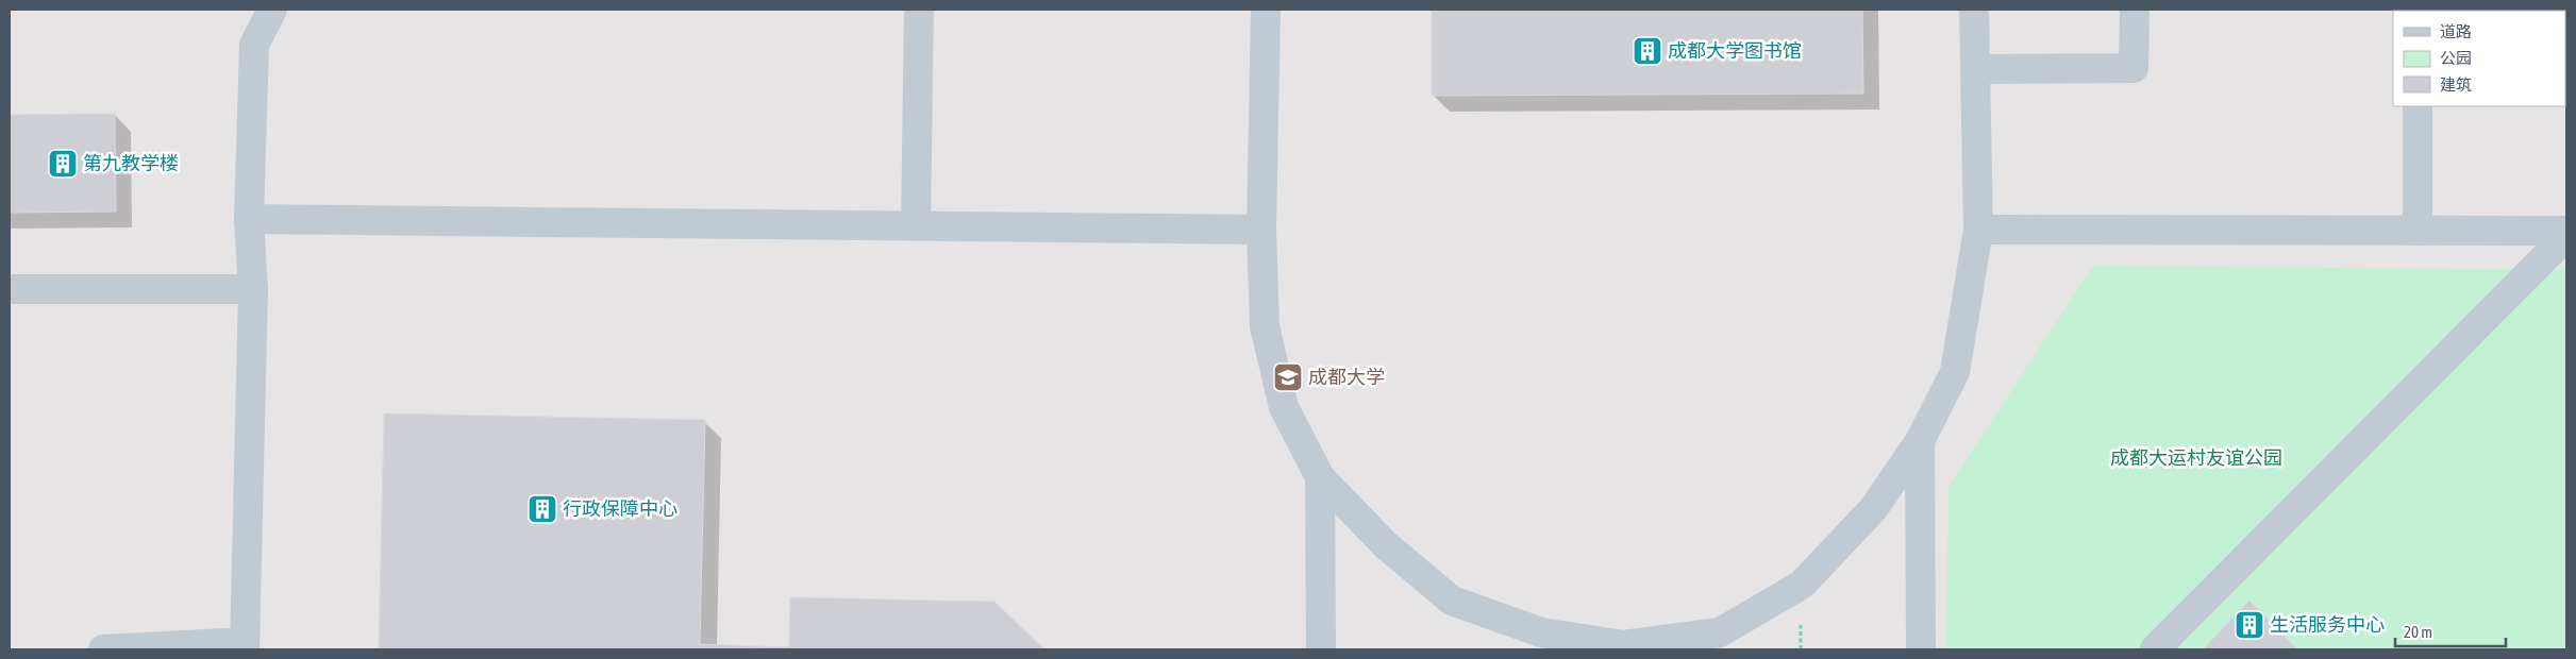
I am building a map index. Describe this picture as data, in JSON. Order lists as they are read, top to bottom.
{
  "parks": ["成都大运村友谊公园"],
  "places": {
    "building": [
      "成都大学图书馆",
      "第九教学楼",
      "行政保障中心",
      "生活服务中心"
    ],
    "school or university": ["成都大学"]
  },
  "legend": ["道路", "公园", "建筑"],
  "scale_bar": "20 m"
}
